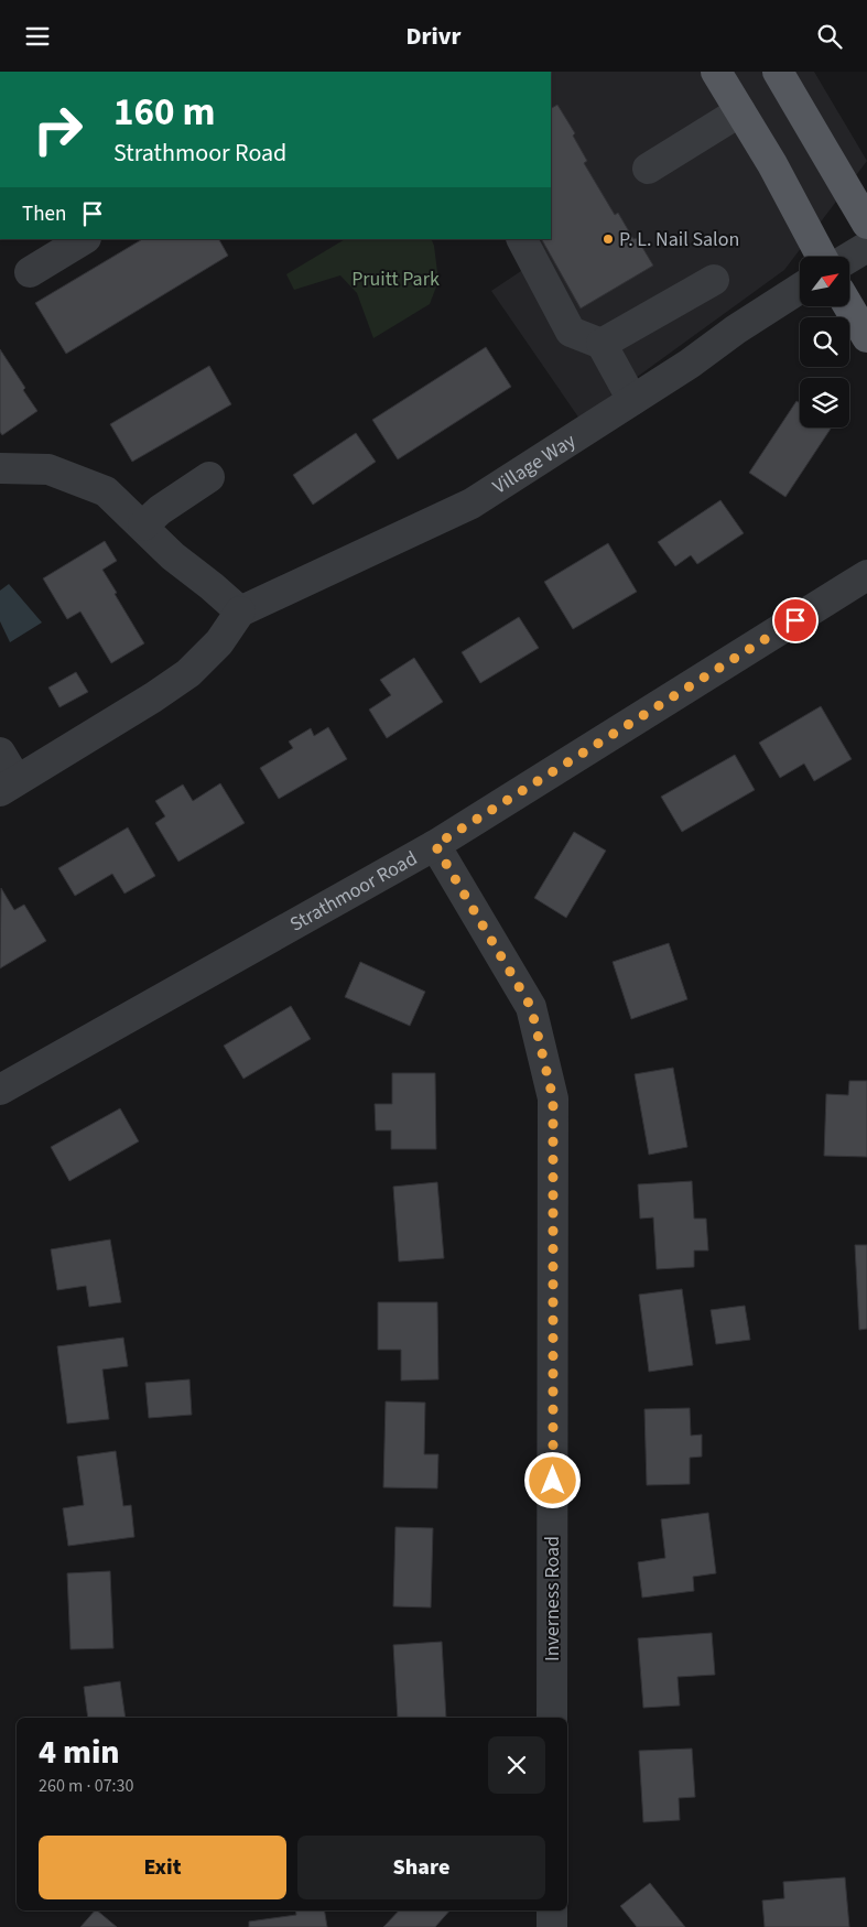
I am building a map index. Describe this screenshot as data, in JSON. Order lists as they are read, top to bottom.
{
  "streets": {
    "street": ["Village Way", "Strathmoor Road", "Inverness Road"]
  },
  "crossings": [
    ["Strathmoor Road", "Inverness Road"]
  ],
  "parks": ["Pruitt Park"],
  "places": ["P. L. Nail Salon"],
  "north": "top right",
  "page": {
    "header": "Drivr",
    "turn": ["160 m", "Strathmoor Road"],
    "then": "Then",
    "heading": ["4 min", "260 m · 07:30"],
    "buttons": ["Exit", "Share"]
  }
}
